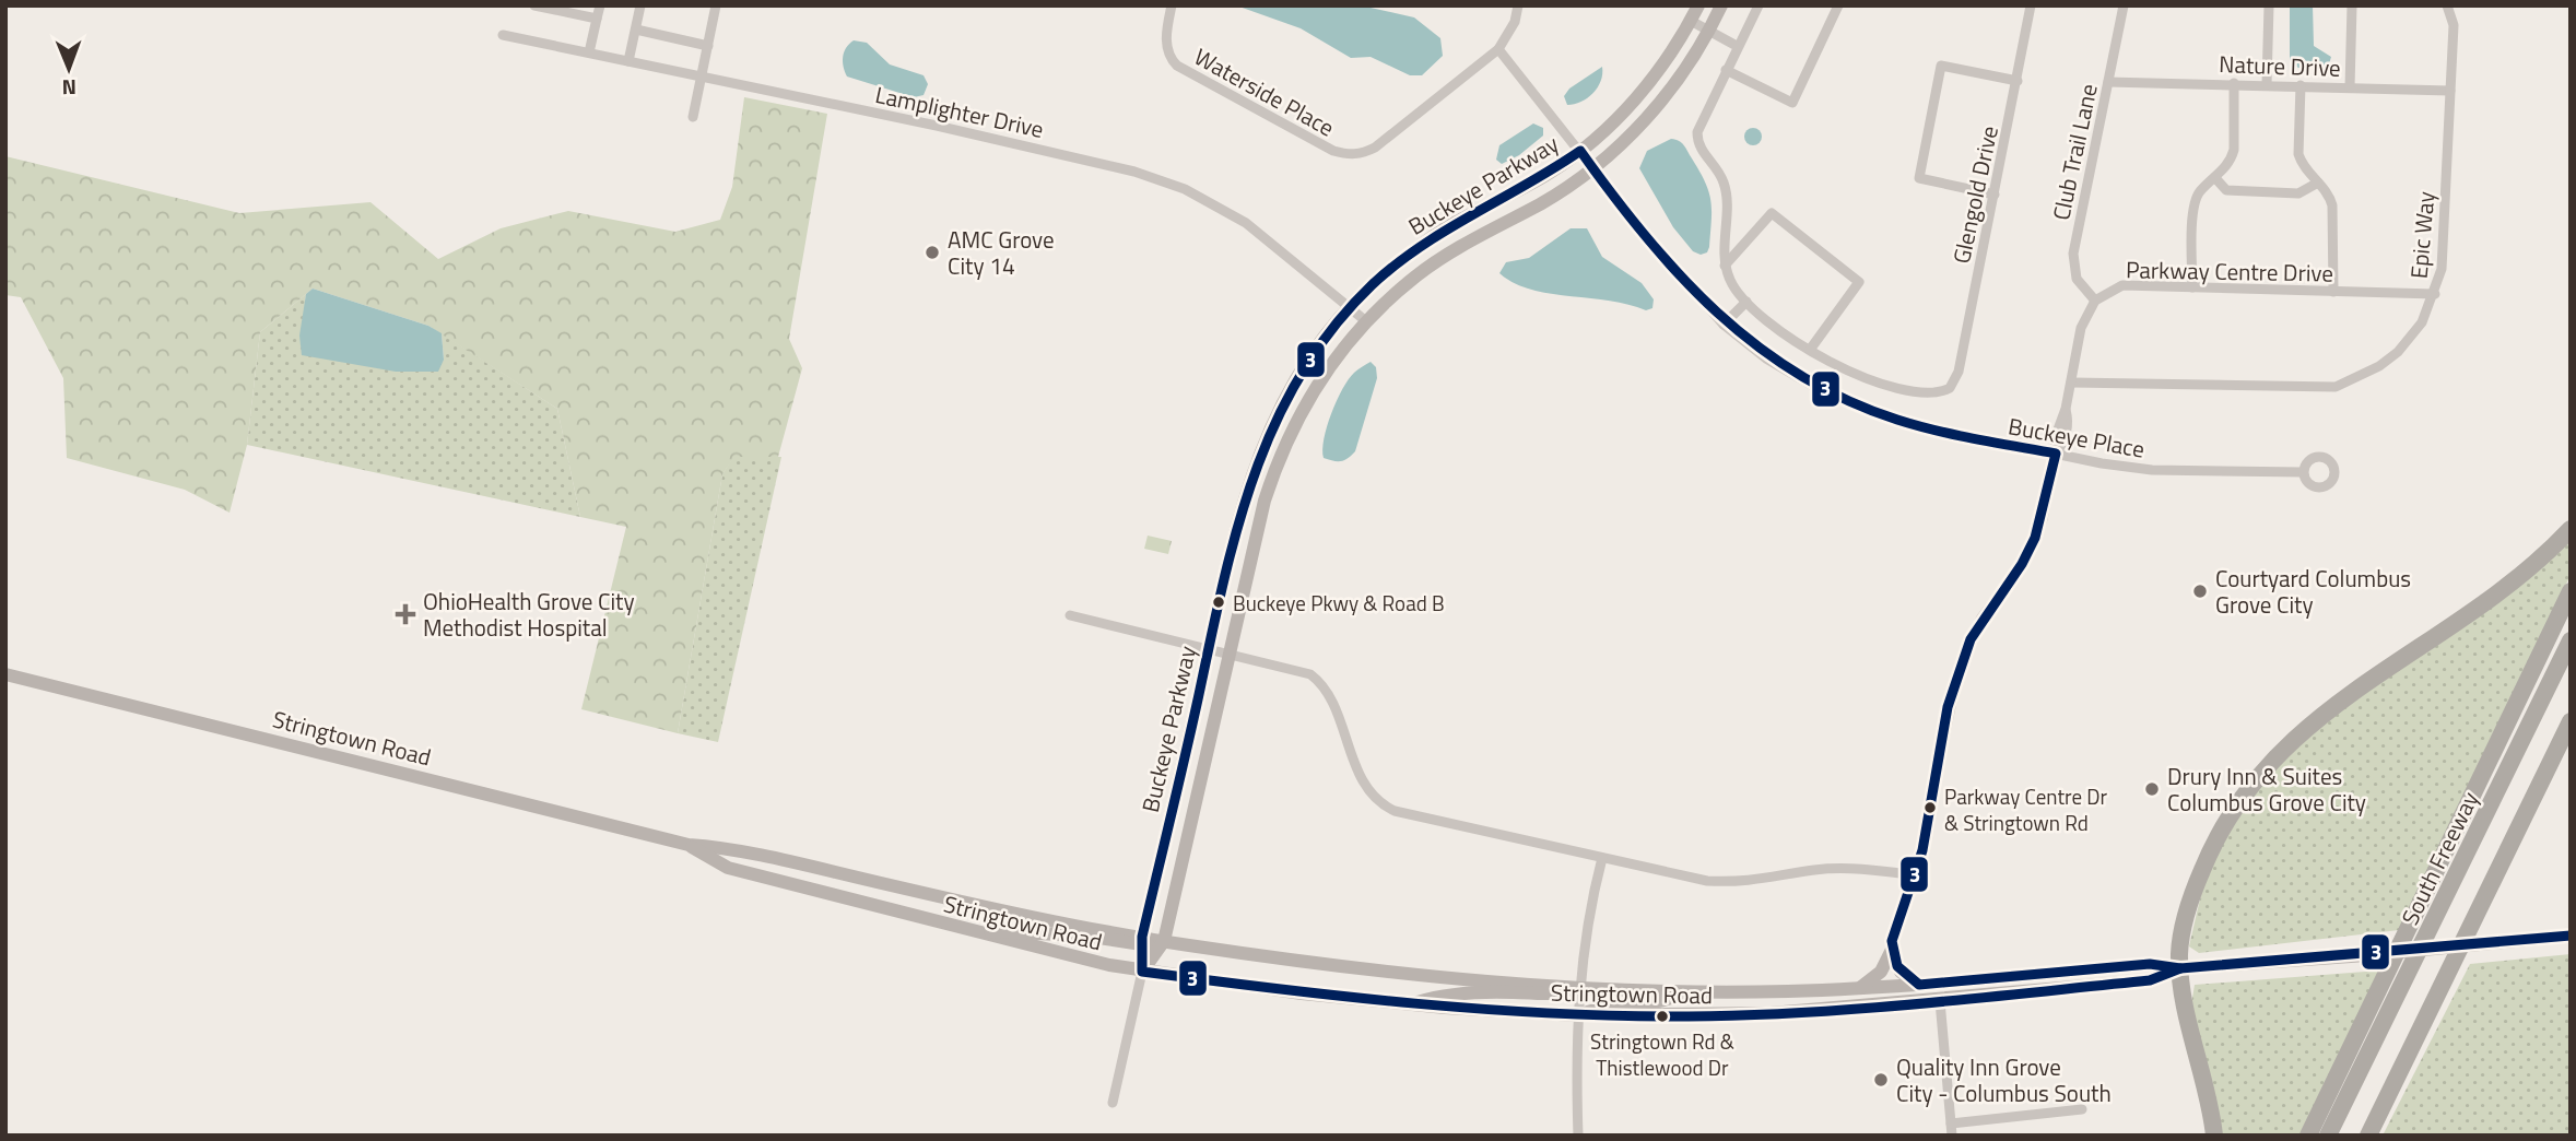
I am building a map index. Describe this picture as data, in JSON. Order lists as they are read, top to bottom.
{
  "streets": {
    "highway": ["South Freeway"],
    "main road": ["Buckeye Parkway", "Stringtown Road"],
    "street": [
      "Nature Drive",
      "Waterside Place",
      "Lamplighter Drive",
      "Club Trail Lane",
      "Glengold Drive",
      "Epic Way",
      "Parkway Centre Drive",
      "Buckeye Place"
    ]
  },
  "crossings": [
    ["Nature Drive", "Club Trail Lane"],
    ["Nature Drive", "Epic Way"],
    ["Waterside Place", "Buckeye Place"],
    ["Lamplighter Drive", "Buckeye Parkway"],
    ["Club Trail Lane", "Parkway Centre Drive"],
    ["Buckeye Parkway", "Buckeye Place"],
    ["Buckeye Parkway", "Stringtown Road"],
    ["Epic Way", "Parkway Centre Drive"]
  ],
  "places": {
    "other": [
      "AMC Grove City 14",
      "Courtyard Columbus Grove City",
      "Buckeye Pkwy & Road B",
      "Drury Inn & Suites Columbus Grove City",
      "Parkway Centre Dr & Stringtown Rd",
      "Stringtown Rd & Thistlewood Dr",
      "Quality Inn Grove City - Columbus South"
    ],
    "health": ["OhioHealth Grove City Methodist Hospital"]
  },
  "lines": ["transit line 3"],
  "north": "bottom"
}
